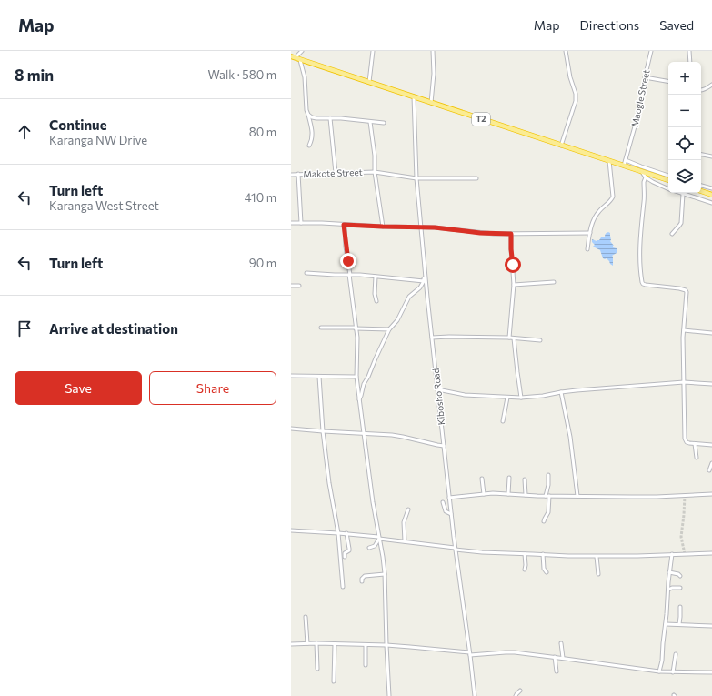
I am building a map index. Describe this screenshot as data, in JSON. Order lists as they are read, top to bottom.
{
  "streets": {
    "highway": ["T2"],
    "street": ["Maogle Street", "Makote Street", "Kibosho Road"]
  },
  "crossings": [
    ["Maogle Street", "T2"],
    ["T2", "Kibosho Road"],
    ["Makote Street", "Kibosho Road"]
  ],
  "page": {
    "header": "Map",
    "nav": ["Map", "Directions", "Saved"],
    "heading": ["8 min", "Walk · 580 m"],
    "map_buttons": ["+", "−"],
    "list": [
      ["Continue", "Karanga NW Drive", "80 m"],
      ["Turn left", "Karanga West Street", "410 m"],
      ["Turn left", "90 m"],
      "Arrive at destination"
    ],
    "buttons": ["Save", "Share"]
  }
}
